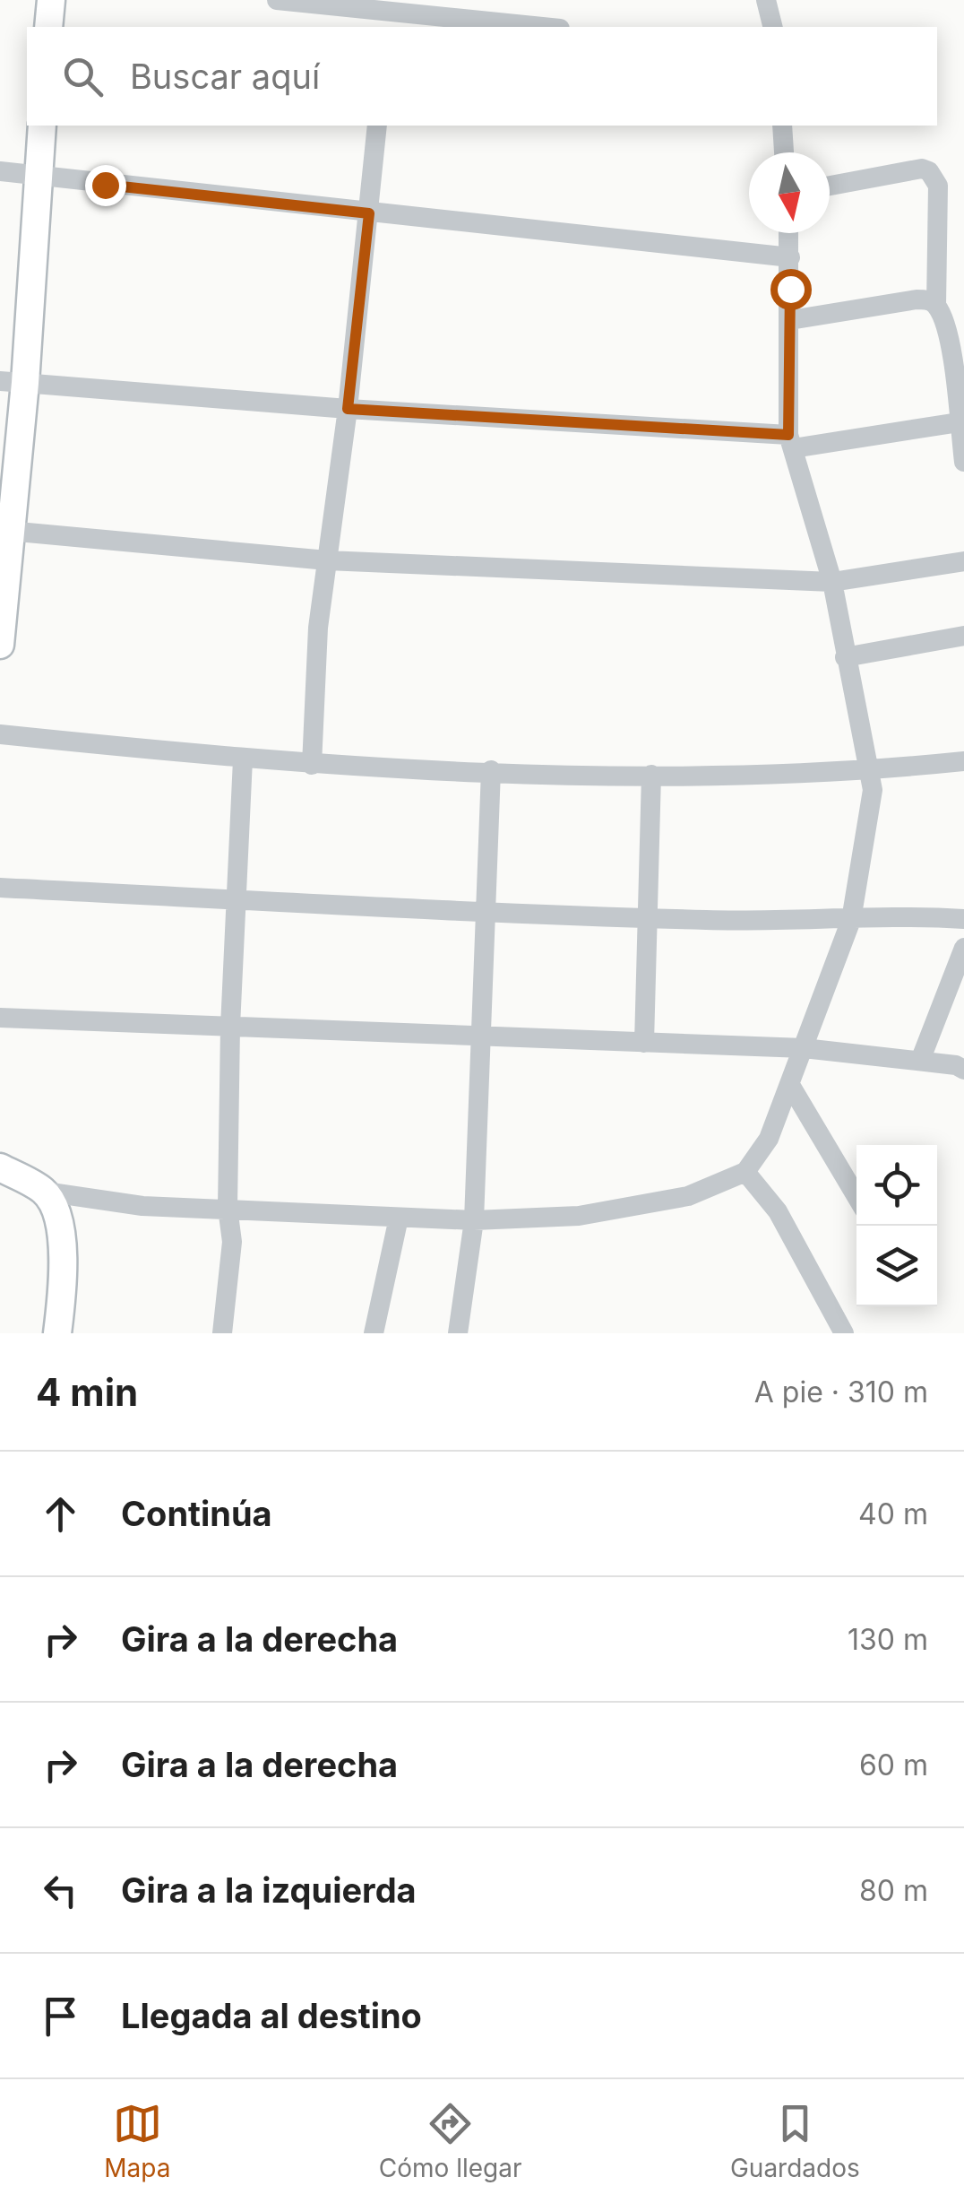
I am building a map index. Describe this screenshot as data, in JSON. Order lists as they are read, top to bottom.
{
  "north": "bottom",
  "page": {
    "search": "Buscar aquí",
    "heading": ["4 min", "A pie · 310 m"],
    "list": [
      ["Continúa", "40 m"],
      ["Gira a la derecha", "130 m"],
      ["Gira a la derecha", "60 m"],
      ["Gira a la izquierda", "80 m"],
      "Llegada al destino"
    ],
    "nav": ["Mapa", "Cómo llegar", "Guardados"]
  }
}
